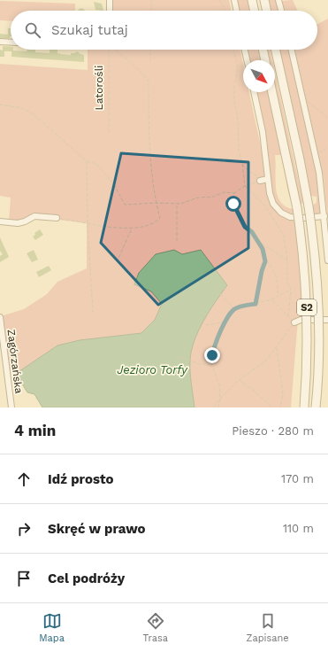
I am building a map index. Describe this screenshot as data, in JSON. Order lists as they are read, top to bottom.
{
  "streets": {
    "highway": ["S2"],
    "street": ["Zagórzańska"],
    "path": ["Latorośli"]
  },
  "water": ["Jezioro Torfy"],
  "north": "bottom right",
  "page": {
    "search": "Szukaj tutaj",
    "heading": ["4 min", "Pieszo · 280 m"],
    "list": [
      ["Idź prosto", "170 m"],
      ["Skręć w prawo", "110 m"],
      "Cel podróży"
    ],
    "nav": ["Mapa", "Trasa", "Zapisane"]
  }
}
